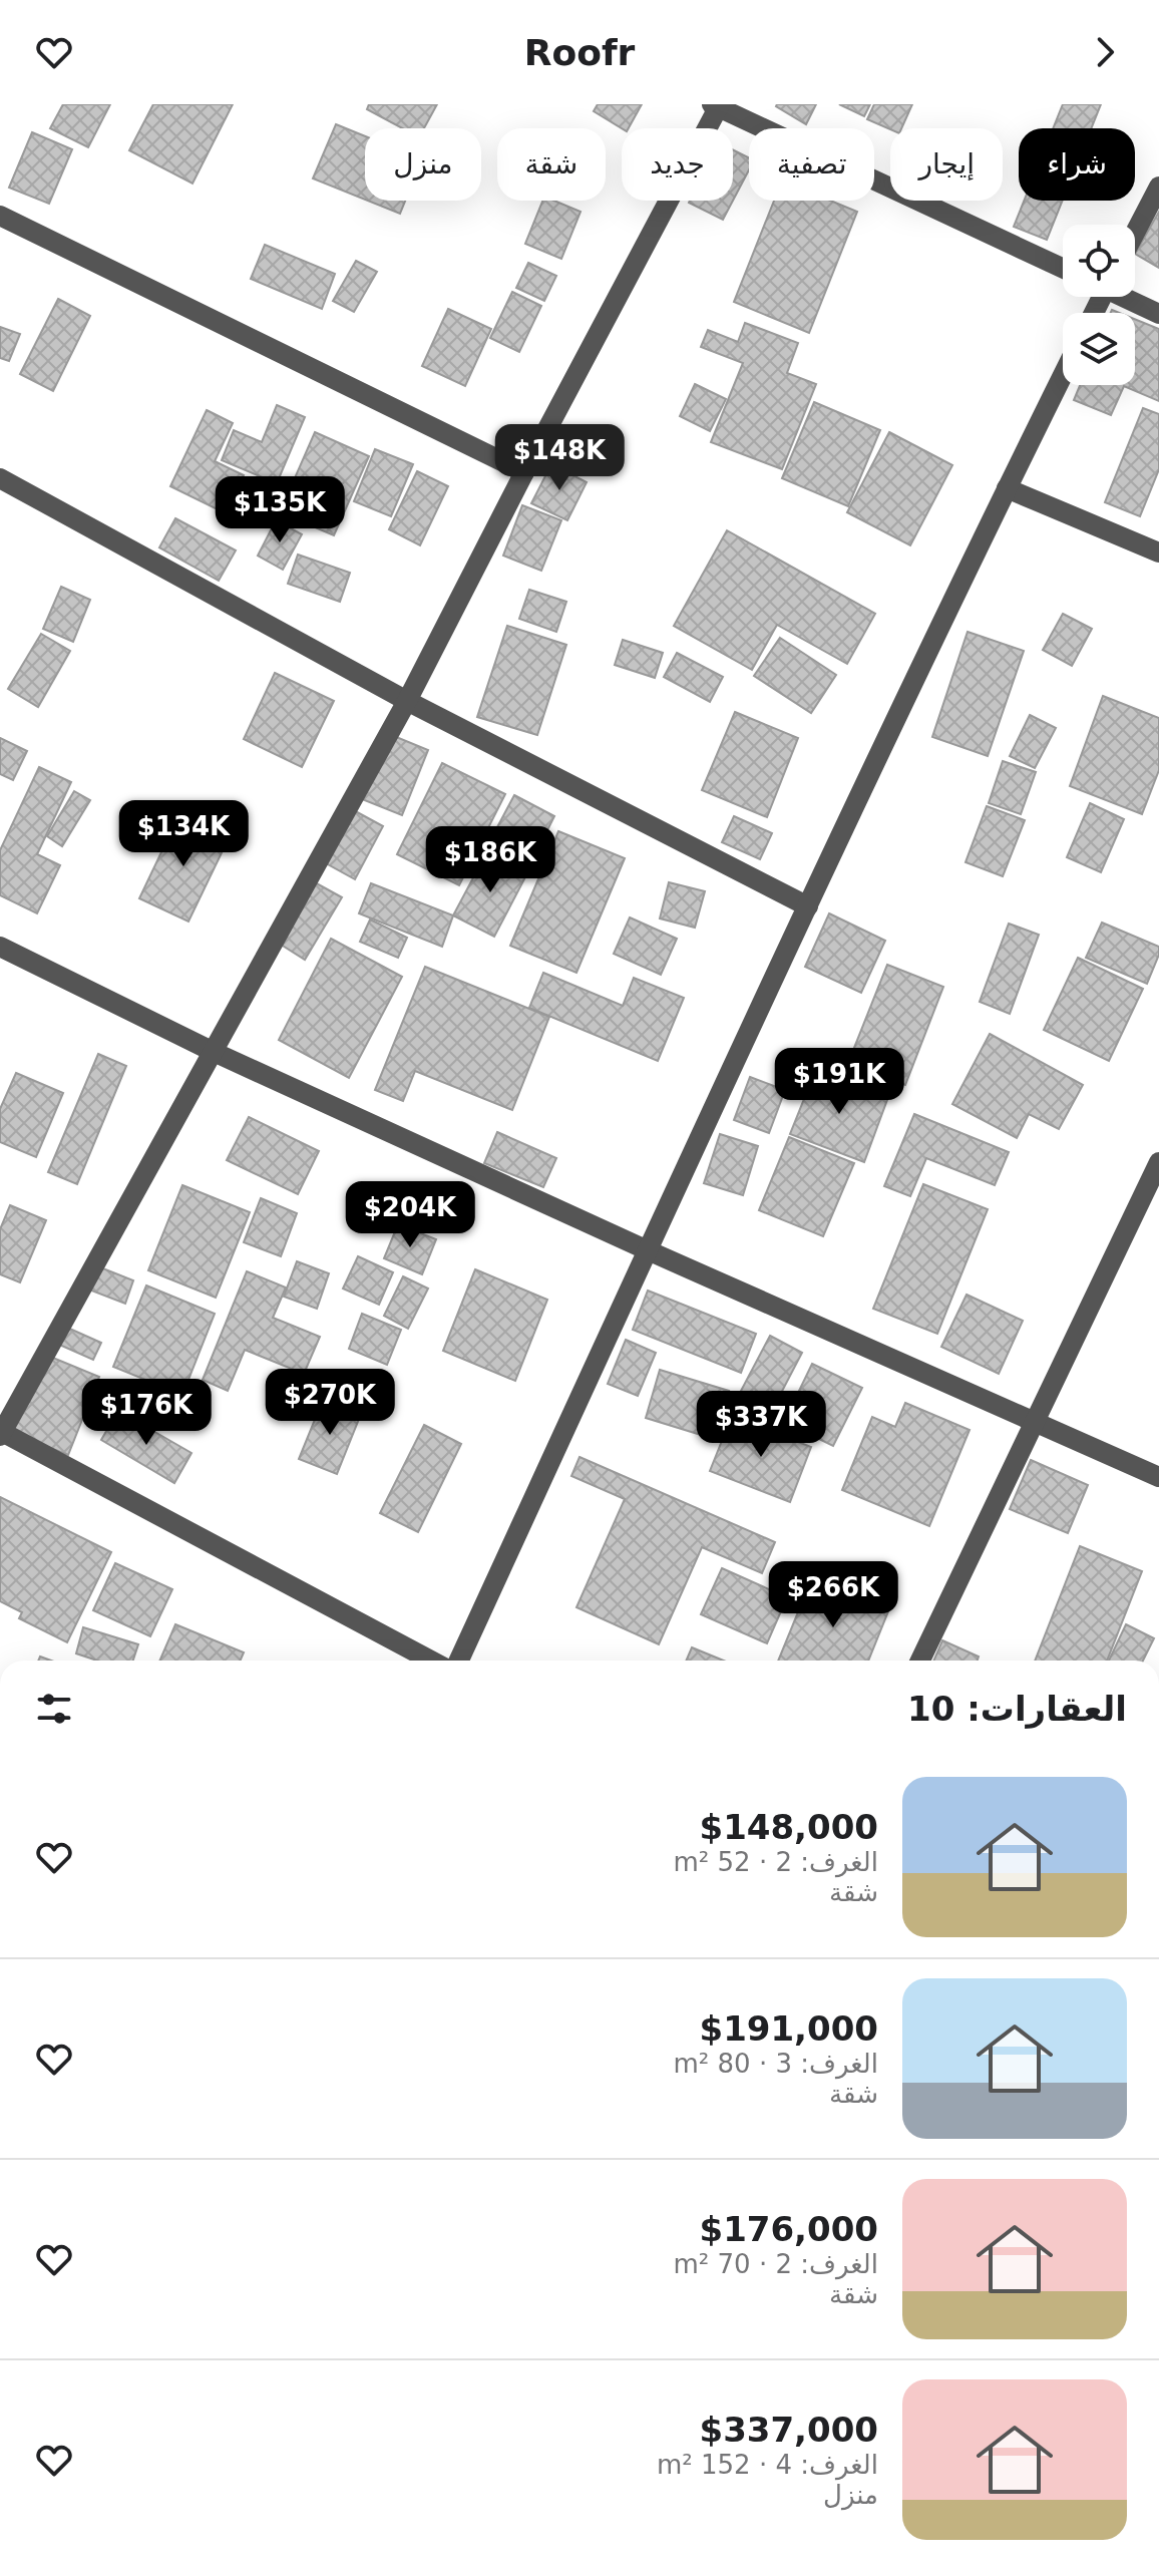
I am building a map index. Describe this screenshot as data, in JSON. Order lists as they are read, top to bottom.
{
  "page": {
    "header": "Roofr",
    "chip": [
      "شراء",
      "إيجار",
      "تصفية",
      "جديد",
      "شقة",
      "منزل"
    ],
    "price": [
      "$148K",
      "$135K",
      "$134K",
      "$186K",
      "$191K",
      "$204K",
      "$270K",
      "$176K",
      "$337K",
      "$266K"
    ],
    "heading": "العقارات: 10",
    "list": [
      {
        "name": "$148,000",
        "note": "الغرف: 2 · 52 m² · شقة"
      },
      {
        "name": "$191,000",
        "note": "الغرف: 3 · 80 m² · شقة"
      },
      {
        "name": "$176,000",
        "note": "الغرف: 2 · 70 m² · شقة"
      },
      {
        "name": "$337,000",
        "note": "الغرف: 4 · 152 m² · منزل"
      }
    ]
  }
}
